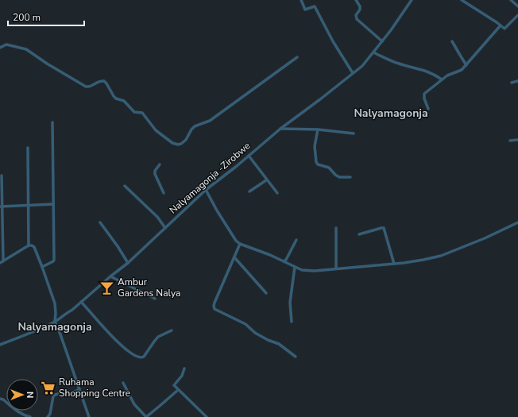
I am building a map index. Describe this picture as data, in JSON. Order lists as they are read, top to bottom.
{
  "streets": {
    "street": ["Nalyamagonja -Zirobwe"]
  },
  "districts": ["Nalyamagonja", "Nalyamagonja"],
  "places": {
    "bar": ["Ambur Gardens Nalya"],
    "supermarket": ["Ruhama Shopping Centre"]
  },
  "scale_bar": "200 m",
  "north": "right"
}
